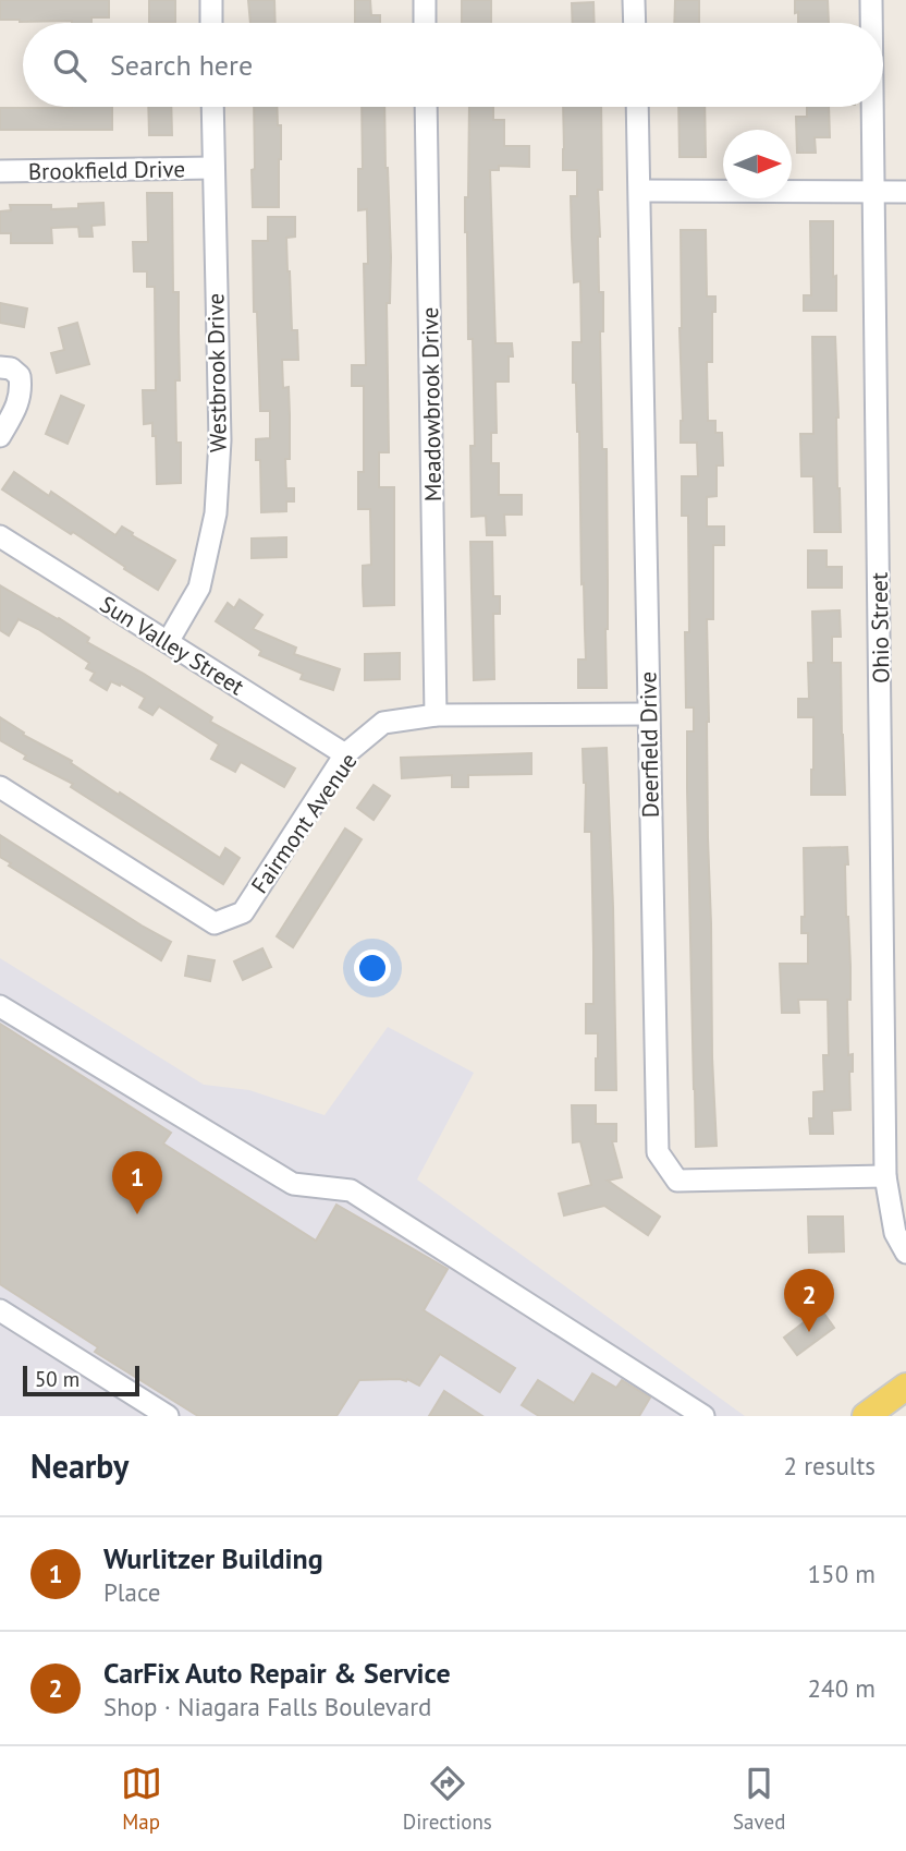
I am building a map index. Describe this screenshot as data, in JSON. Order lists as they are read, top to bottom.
{
  "streets": {
    "street": [
      "Brookfield Drive",
      "Westbrook Drive",
      "Meadowbrook Drive",
      "Ohio Street",
      "Sun Valley Street",
      "Deerfield Drive",
      "Fairmont Avenue"
    ]
  },
  "crossings": [
    ["Brookfield Drive", "Westbrook Drive"],
    ["Westbrook Drive", "Sun Valley Street"],
    ["Meadowbrook Drive", "Fairmont Avenue"],
    ["Ohio Street", "Deerfield Drive"],
    ["Sun Valley Street", "Fairmont Avenue"],
    ["Deerfield Drive", "Fairmont Avenue"]
  ],
  "scale_bar": "50 m",
  "north": "right",
  "page": {
    "search": "Search here",
    "pins": ["1", "2"],
    "scale": "50 m",
    "heading": ["Nearby", "2 results"],
    "list": [
      {
        "mark": "1",
        "name": "Wurlitzer Building",
        "note": "Place",
        "value": "150 m"
      },
      {
        "mark": "2",
        "name": "CarFix Auto Repair & Service",
        "note": "Shop · Niagara Falls Boulevard",
        "value": "240 m"
      }
    ],
    "nav": ["Map", "Directions", "Saved"]
  }
}
